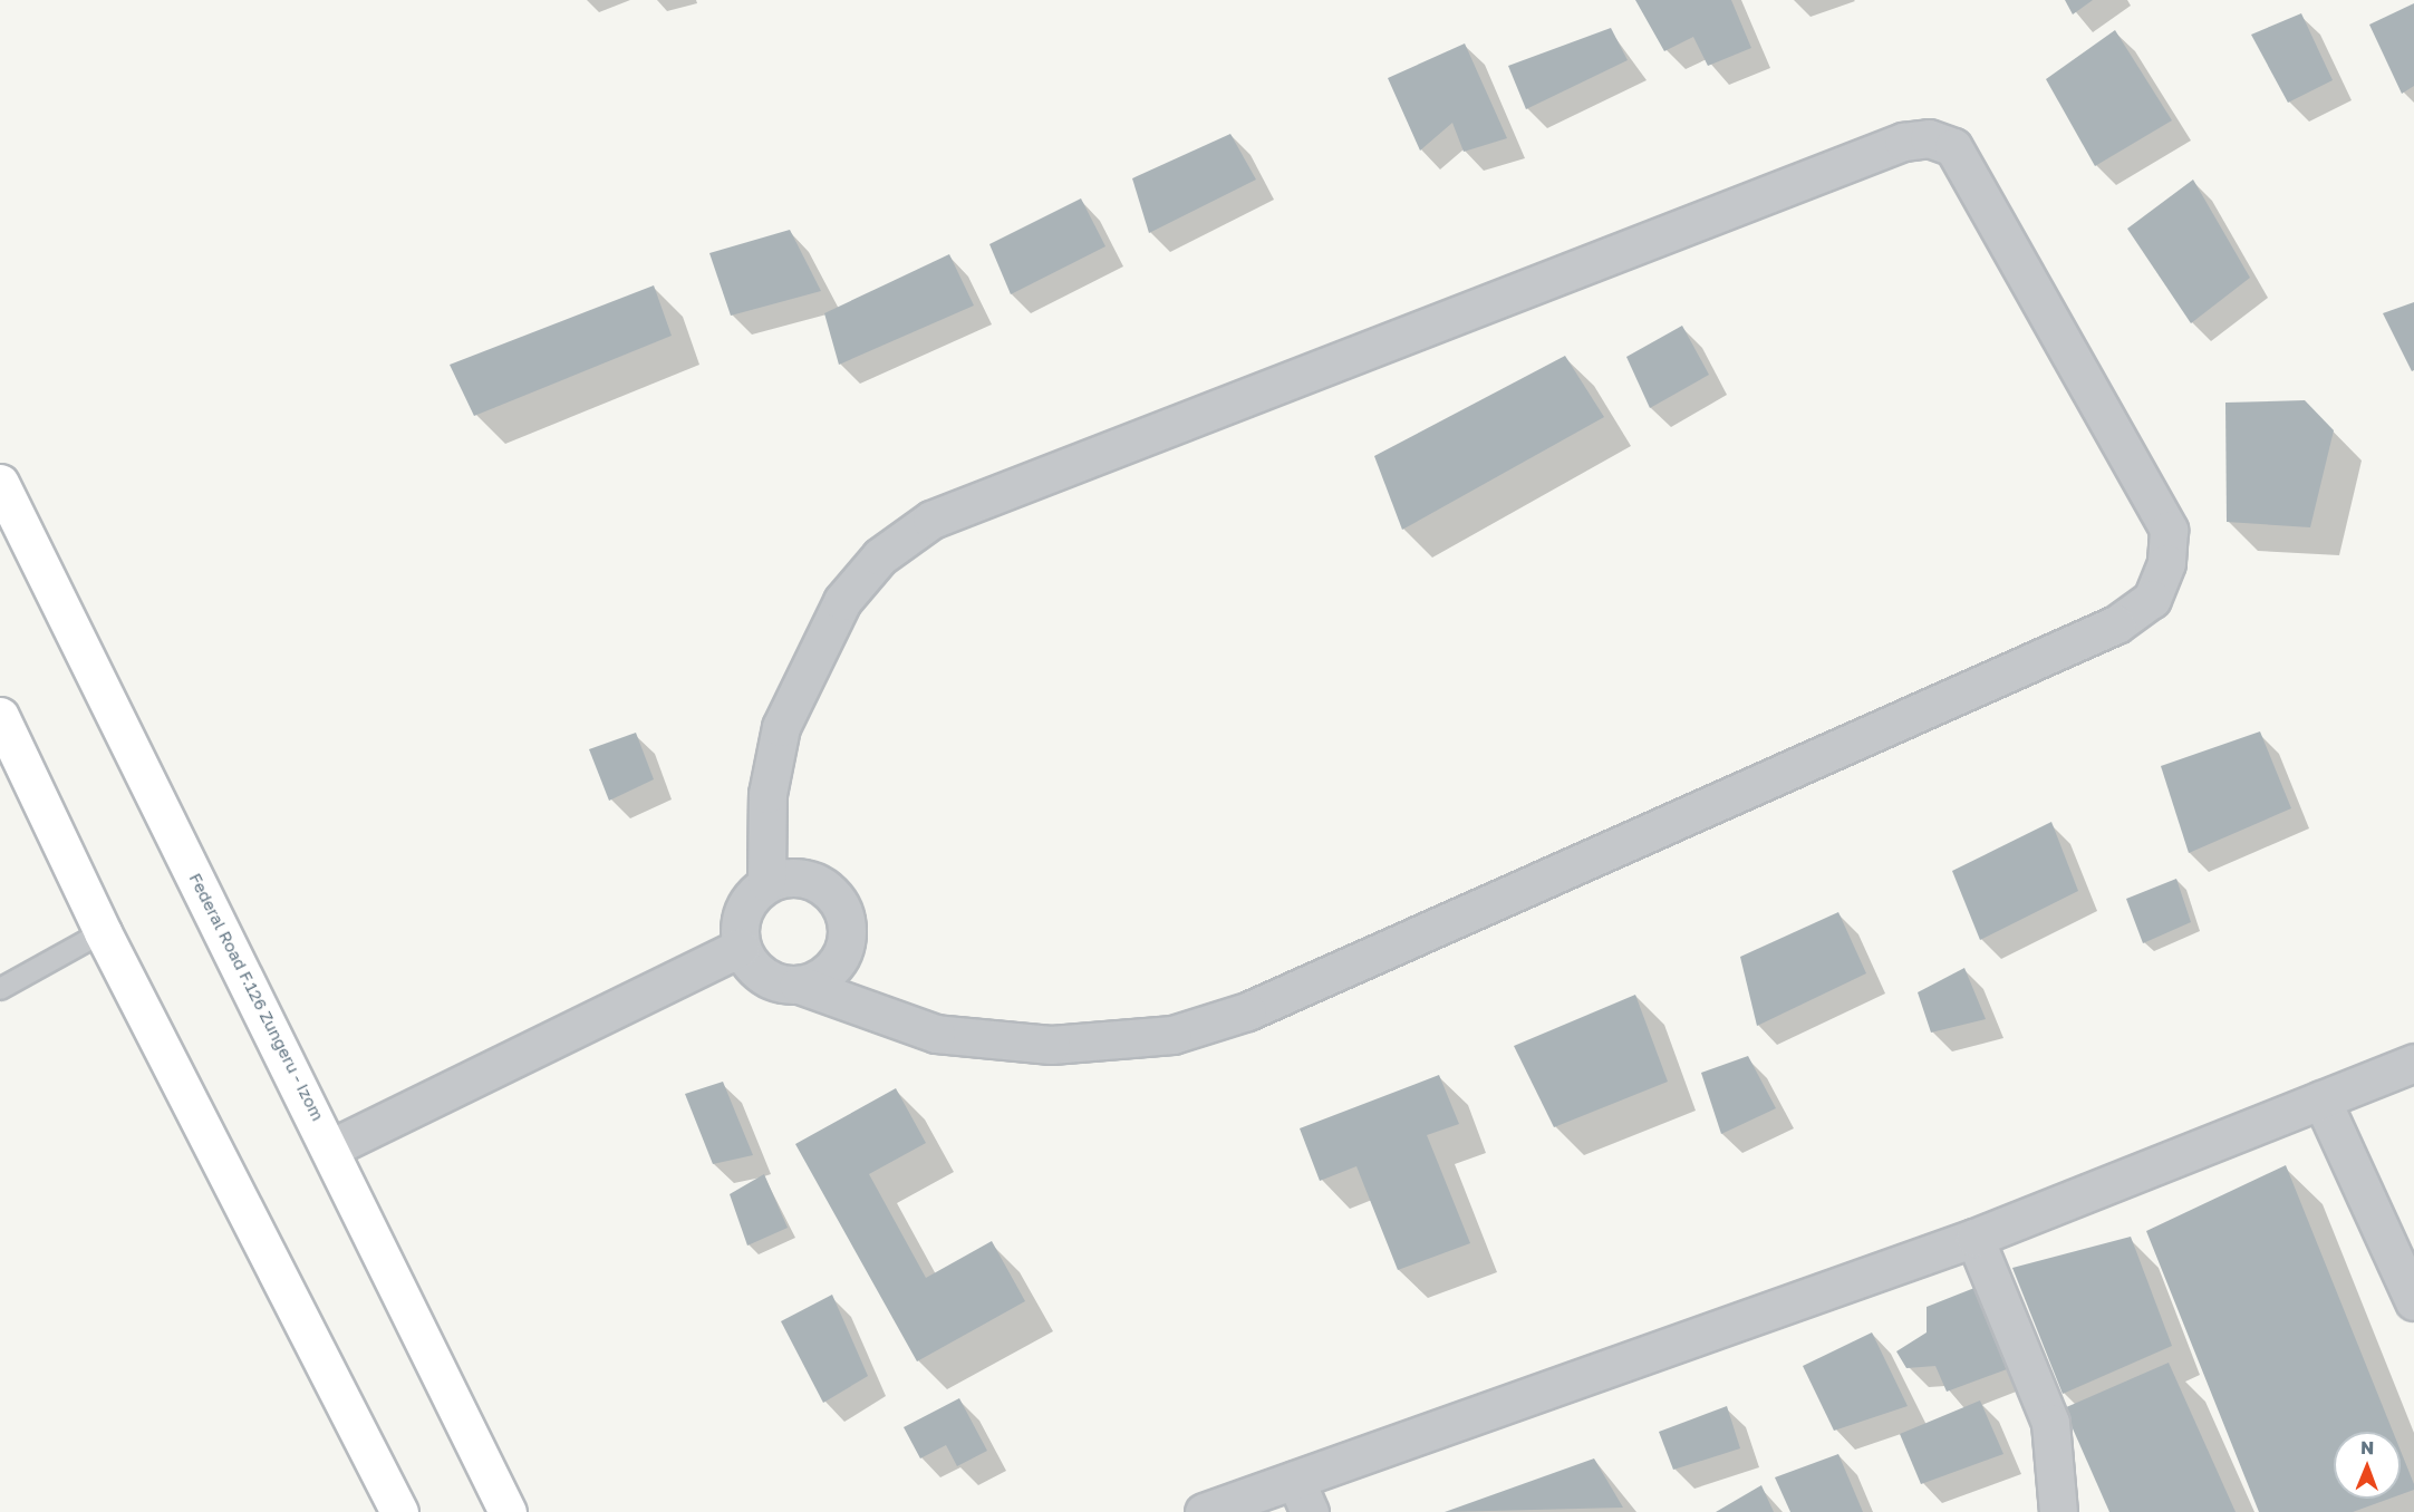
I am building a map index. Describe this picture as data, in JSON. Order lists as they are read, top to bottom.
{
  "streets": {
    "main road": ["Federal Road F.126 Zungeru - Izom"]
  },
  "north": "top"
}
